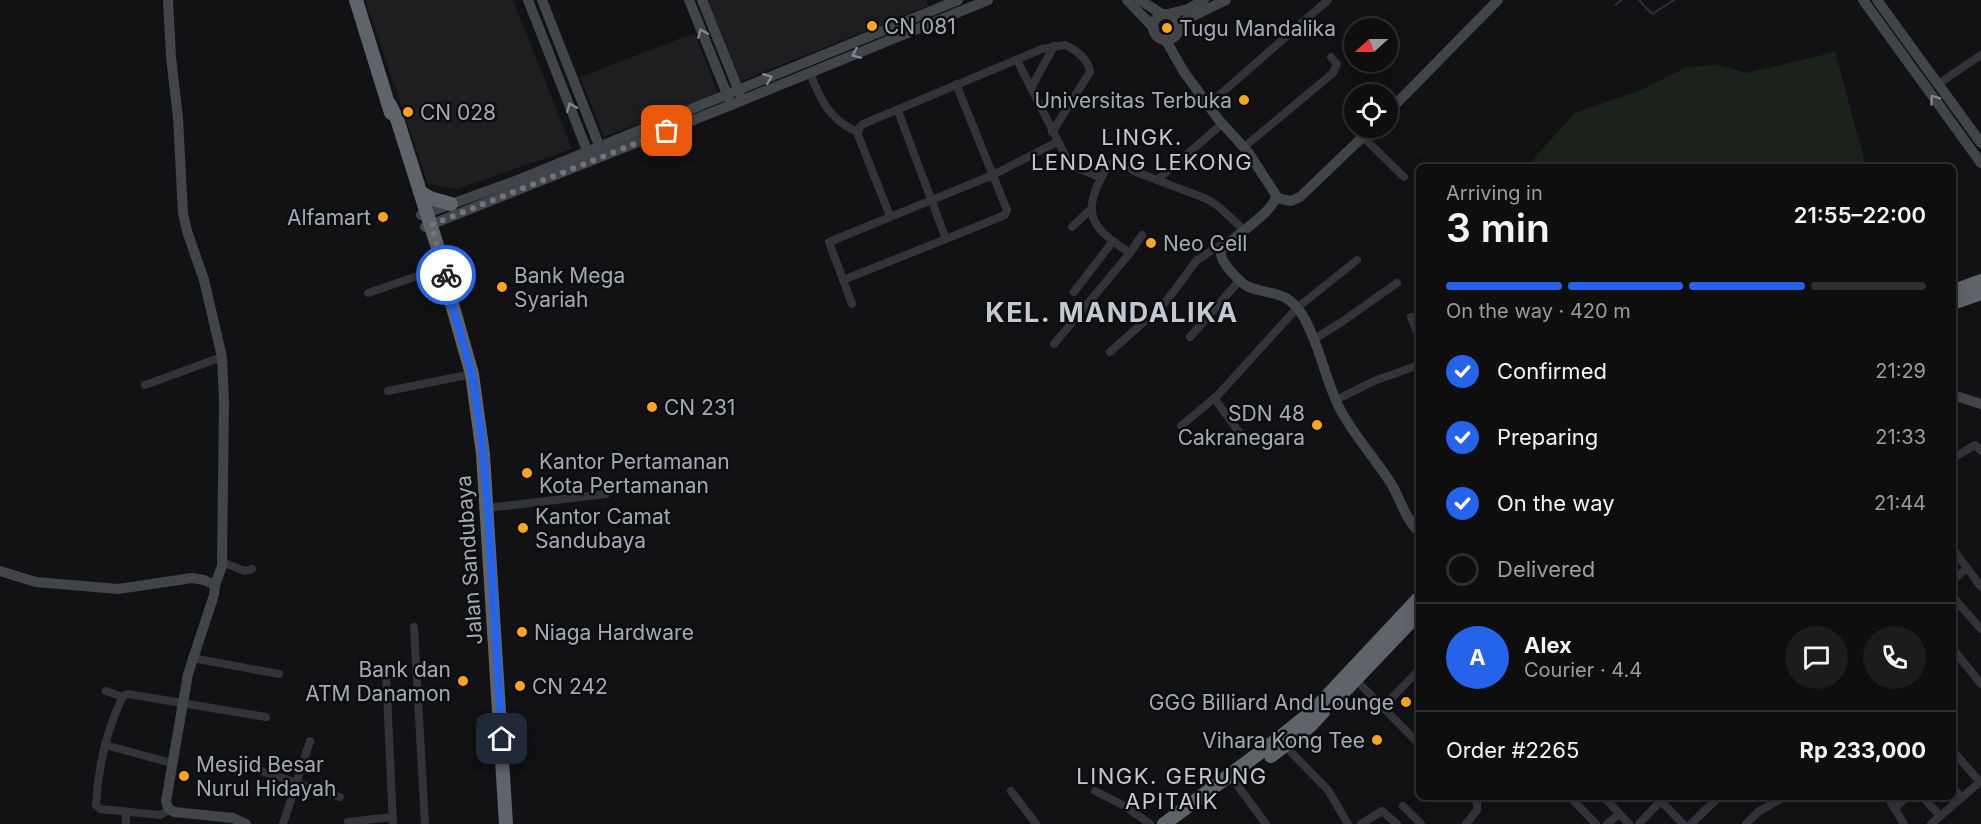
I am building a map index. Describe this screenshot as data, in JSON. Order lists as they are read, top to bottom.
{
  "streets": {
    "highway": ["Jalan Sandubaya"]
  },
  "districts": ["LINGK. LENDANG LEKONG", "KEL. MANDALIKA", "LINGK. GERUNG APITAIK"],
  "places": [
    "CN 081",
    "Tugu Mandalika",
    "Universitas Terbuka",
    "CN 028",
    "Alfamart",
    "Neo Cell",
    "Bank Mega Syariah",
    "CN 231",
    "SDN 48 Cakranegara",
    "Kantor Pertamanan Kota Pertamanan",
    "Kantor Camat Sandubaya",
    "Niaga Hardware",
    "Bank dan ATM Danamon",
    "CN 242",
    "GGG Billiard And Lounge",
    "Vihara Kong Tee",
    "Mesjid Besar Nurul Hidayah"
  ],
  "north": "left",
  "page": {
    "heading": ["3 min", "Arriving in", "21:55–22:00"],
    "panel": [
      "Alex",
      "Courier · 4.4",
      "Order #2265",
      "Rp 233,000"
    ],
    "bar": "On the way · 420 m",
    "list": [
      ["Confirmed", "21:29"],
      ["Preparing", "21:33"],
      ["On the way", "21:44"],
      "Delivered"
    ],
    "round": "A"
  }
}
